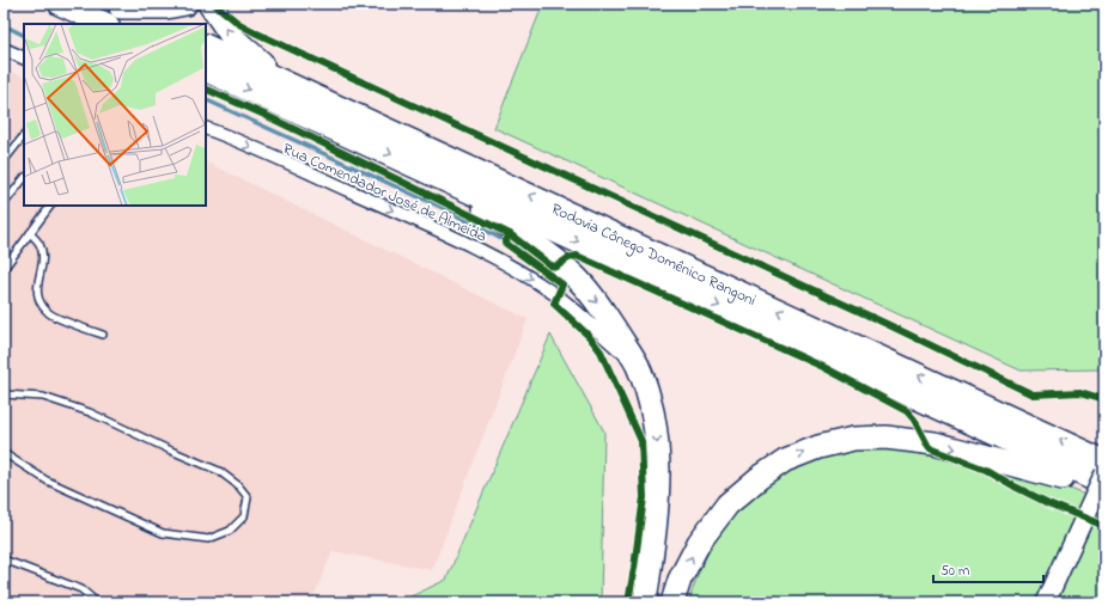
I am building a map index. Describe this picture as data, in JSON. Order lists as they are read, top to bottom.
{
  "streets": {
    "highway": ["Rodovia Cônego Domênico Rangoni"],
    "street": ["Rua Comendador José de Almeida"]
  },
  "one_way": ["Rua Comendador José de Almeida"],
  "scale_bar": "50 m"
}
